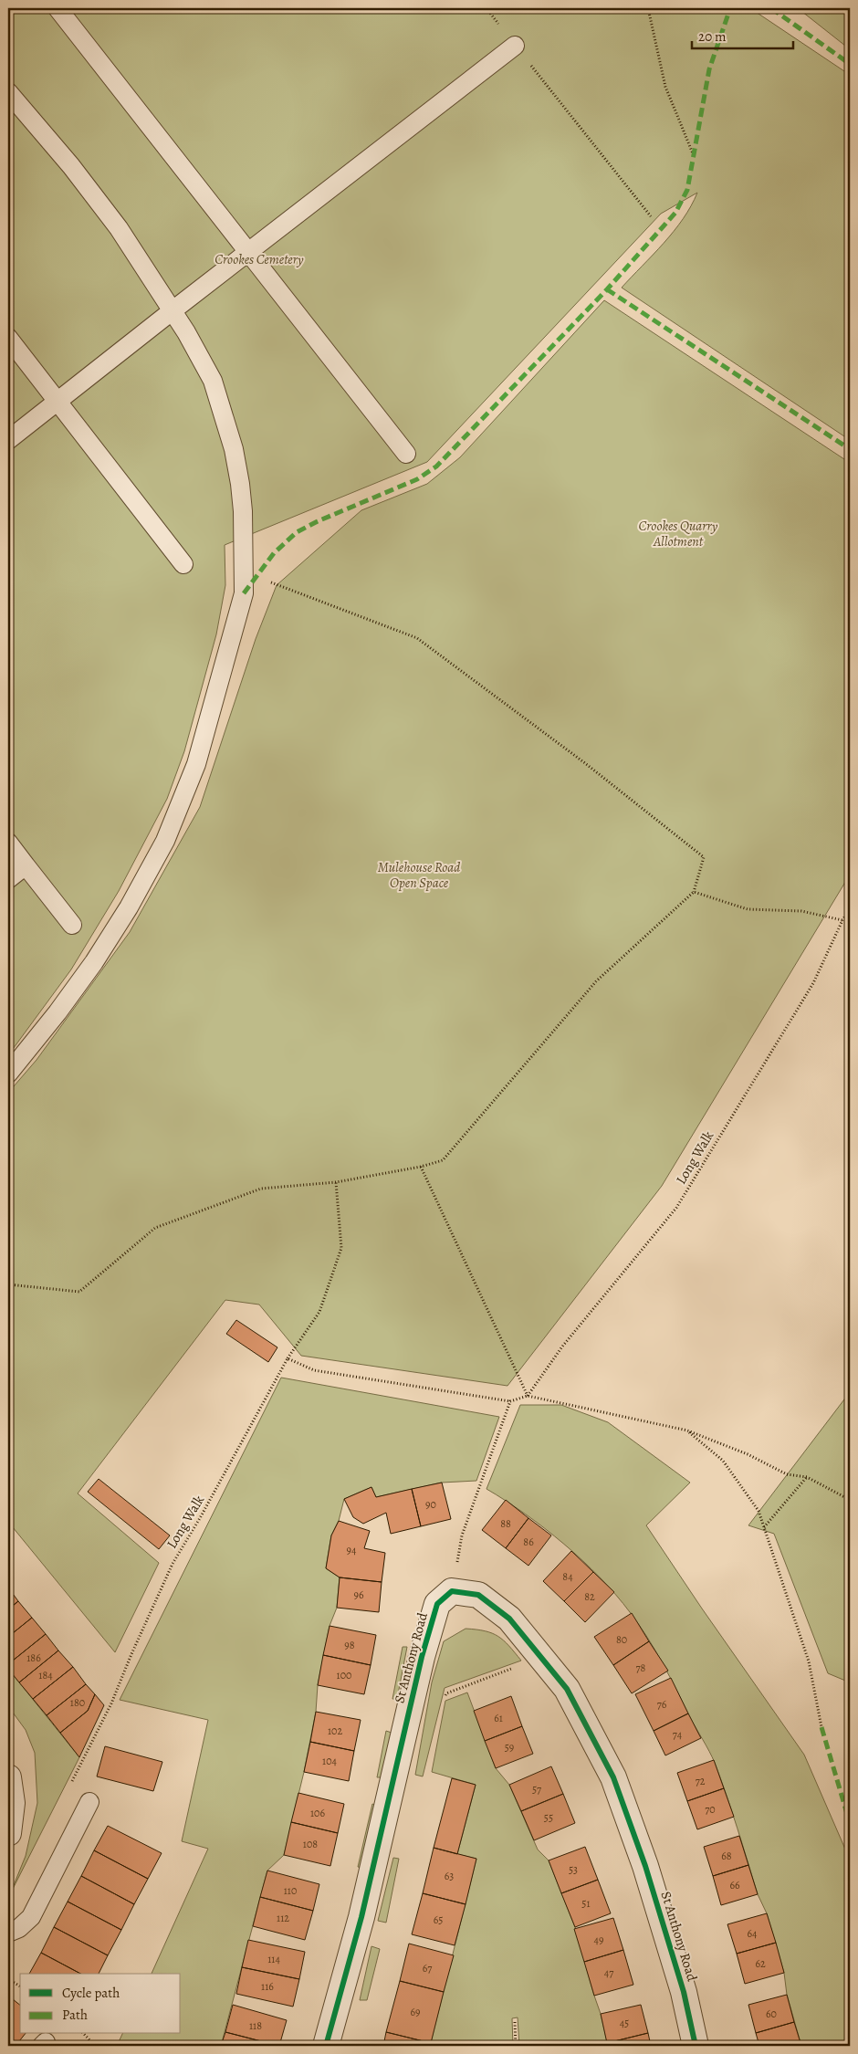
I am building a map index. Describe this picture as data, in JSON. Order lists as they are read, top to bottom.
{
  "streets": {
    "street": ["St Anthony Road"],
    "path": ["Long Walk"]
  },
  "parks": ["Crookes Cemetery", "Crookes Quarry Allotment", "Mulehouse Road Open Space"],
  "house_numbers": [
    "90",
    "88",
    "86",
    "94",
    "84",
    "96",
    "82",
    "80",
    "98",
    "186",
    "78",
    "184",
    "100",
    "180",
    "76",
    "61",
    "102",
    "74",
    "59",
    "104",
    "72",
    "57",
    "70",
    "106",
    "55",
    "108",
    "68",
    "53",
    "63",
    "66",
    "110",
    "51",
    "112",
    "65",
    "64",
    "49",
    "114",
    "62",
    "67",
    "47",
    "116",
    "69",
    "60",
    "45",
    "118"
  ],
  "legend": ["Cycle path", "Path"],
  "scale_bar": "20 m"
}
